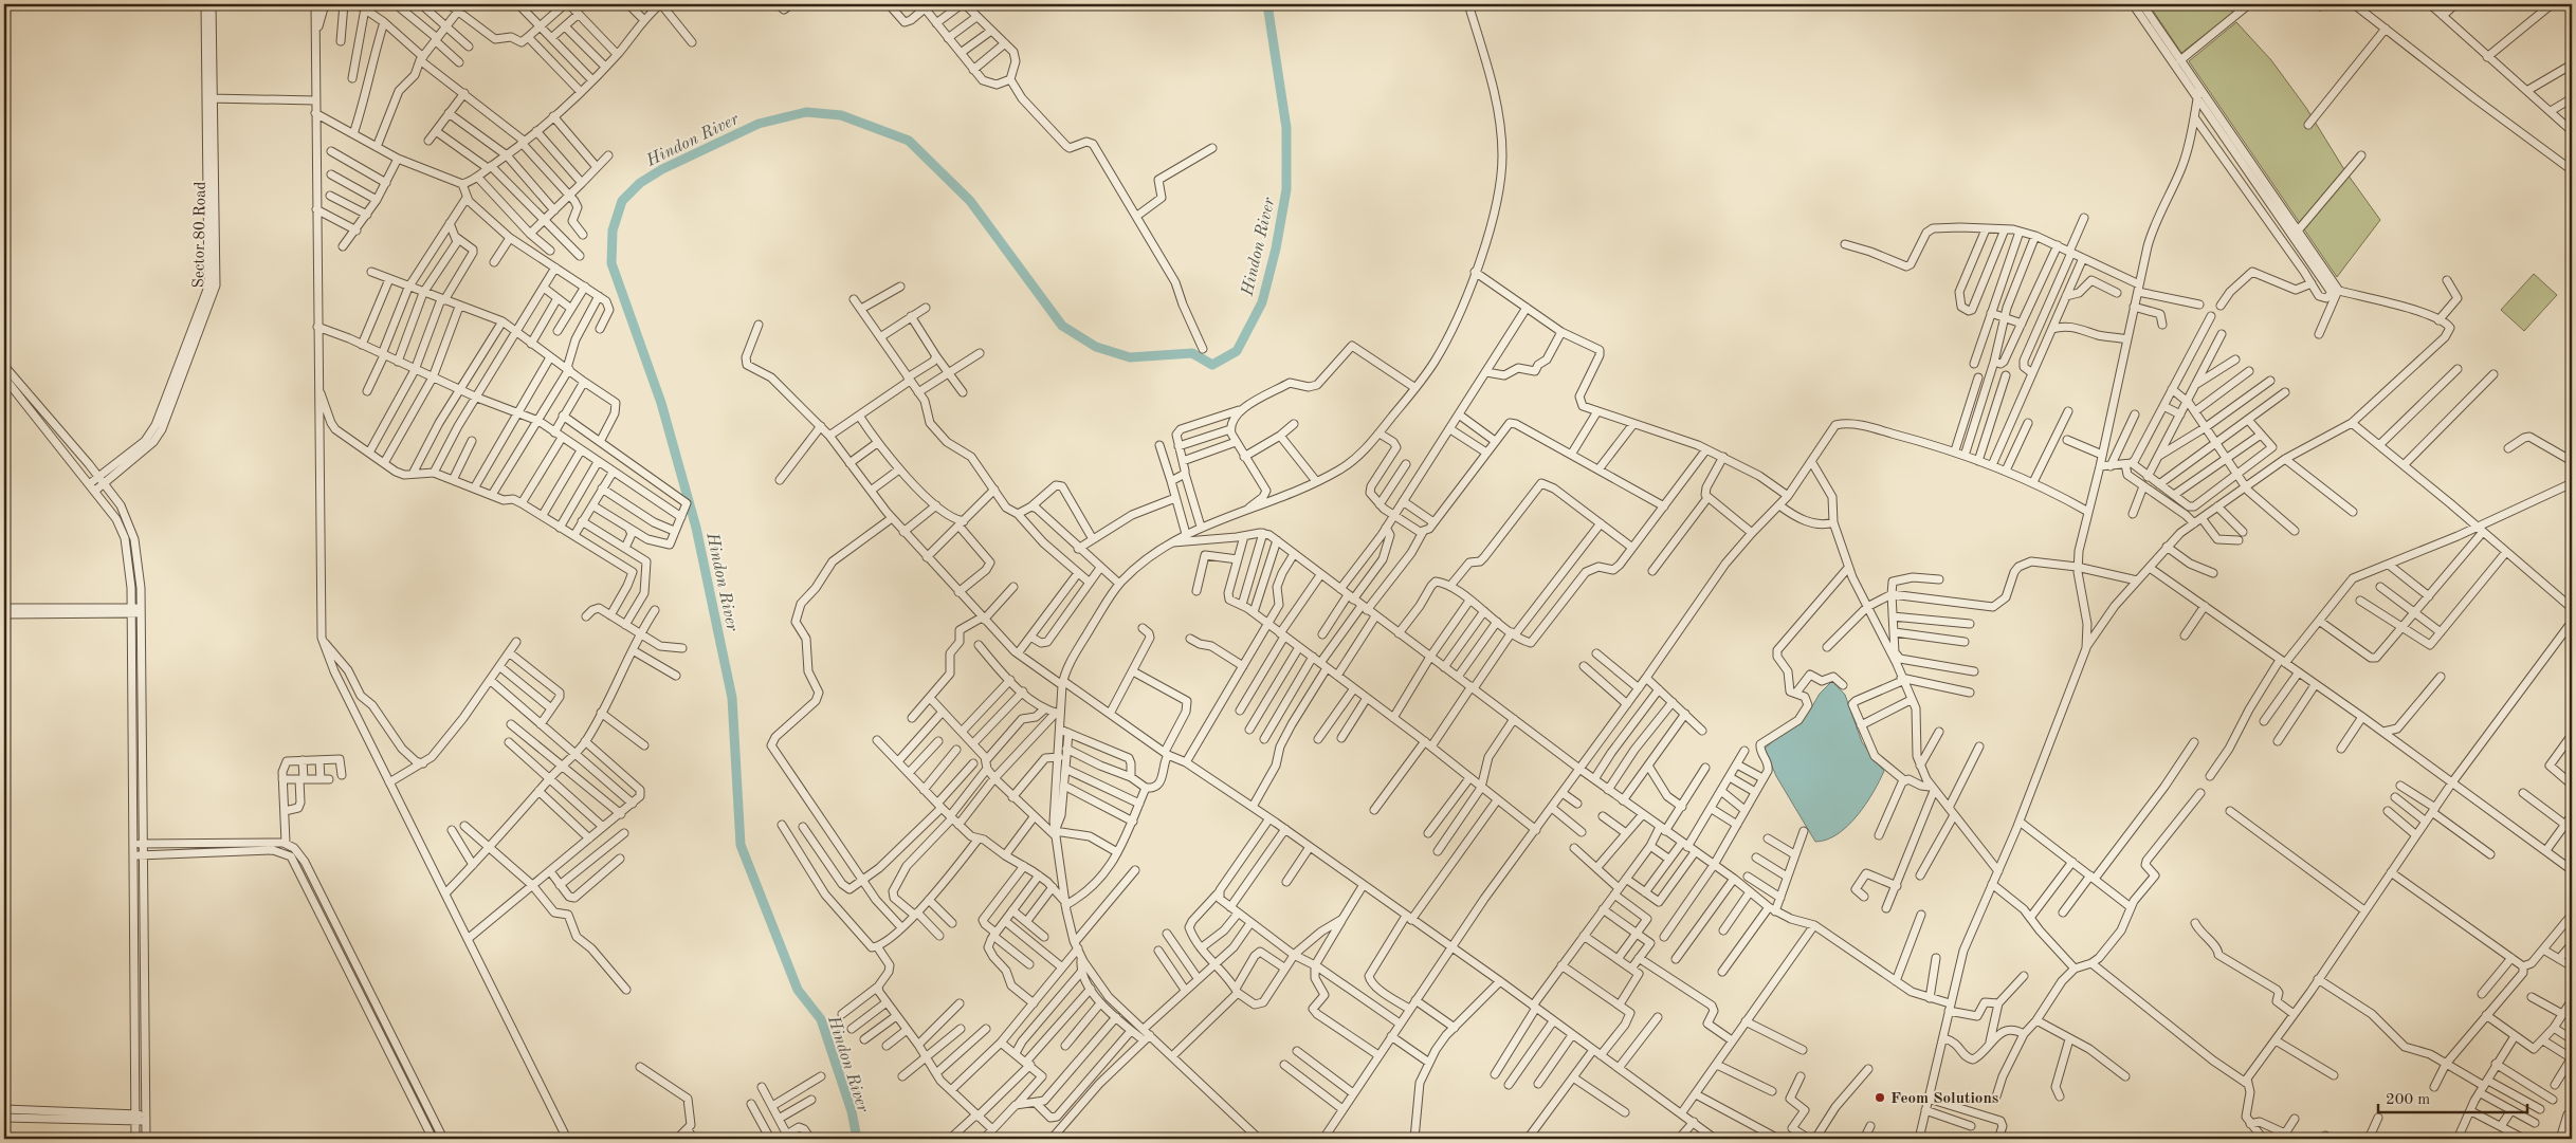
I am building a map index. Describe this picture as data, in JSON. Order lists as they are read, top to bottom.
{
  "streets": {
    "street": ["Sector 80 Road"]
  },
  "water": ["Hindon River"],
  "places": ["Feom Solutions"],
  "scale_bar": "200 m"
}
